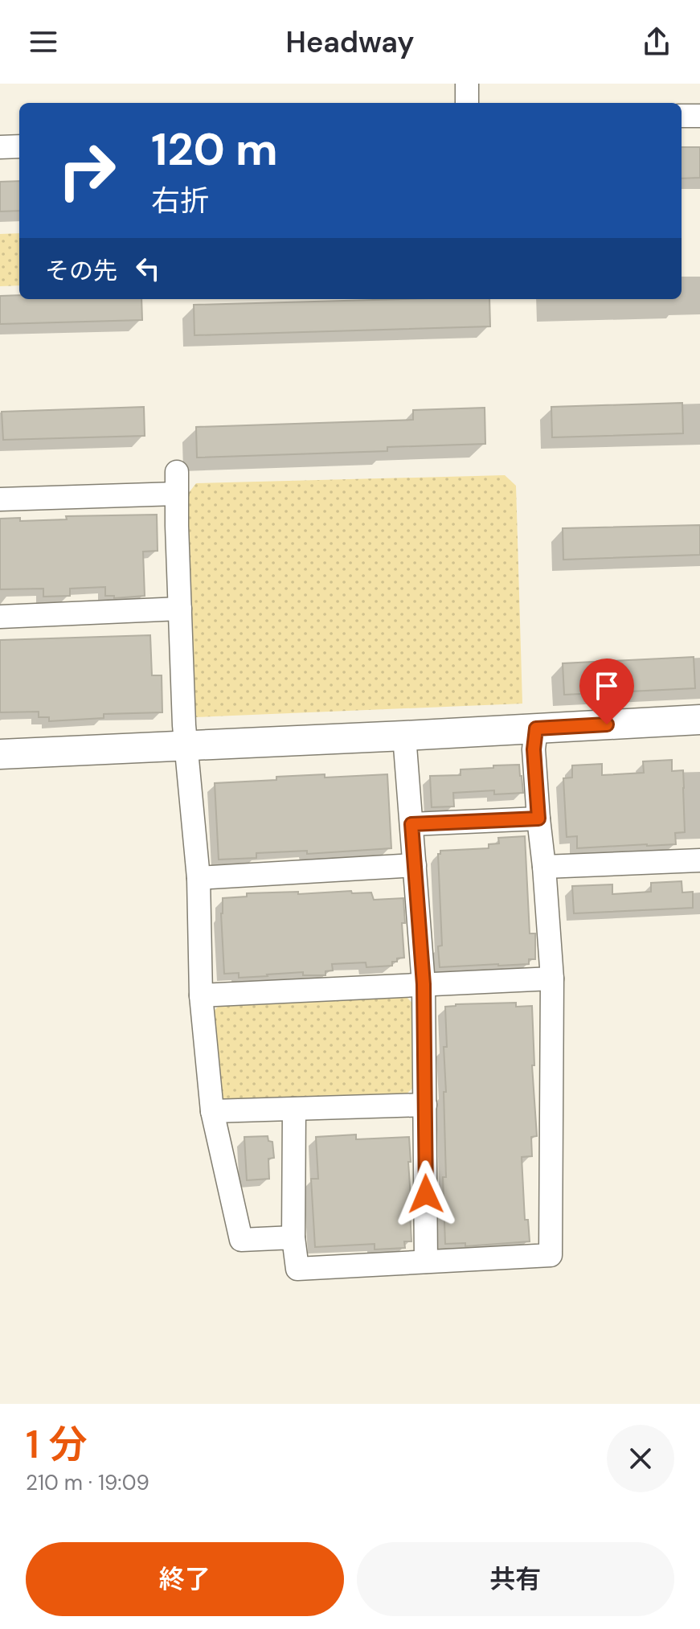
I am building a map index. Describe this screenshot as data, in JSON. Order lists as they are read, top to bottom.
{
  "page": {
    "header": "Headway",
    "turn": ["120 m", "右折"],
    "then": "その先",
    "heading": ["1 分", "210 m · 19:09"],
    "buttons": ["終了", "共有"]
  }
}
